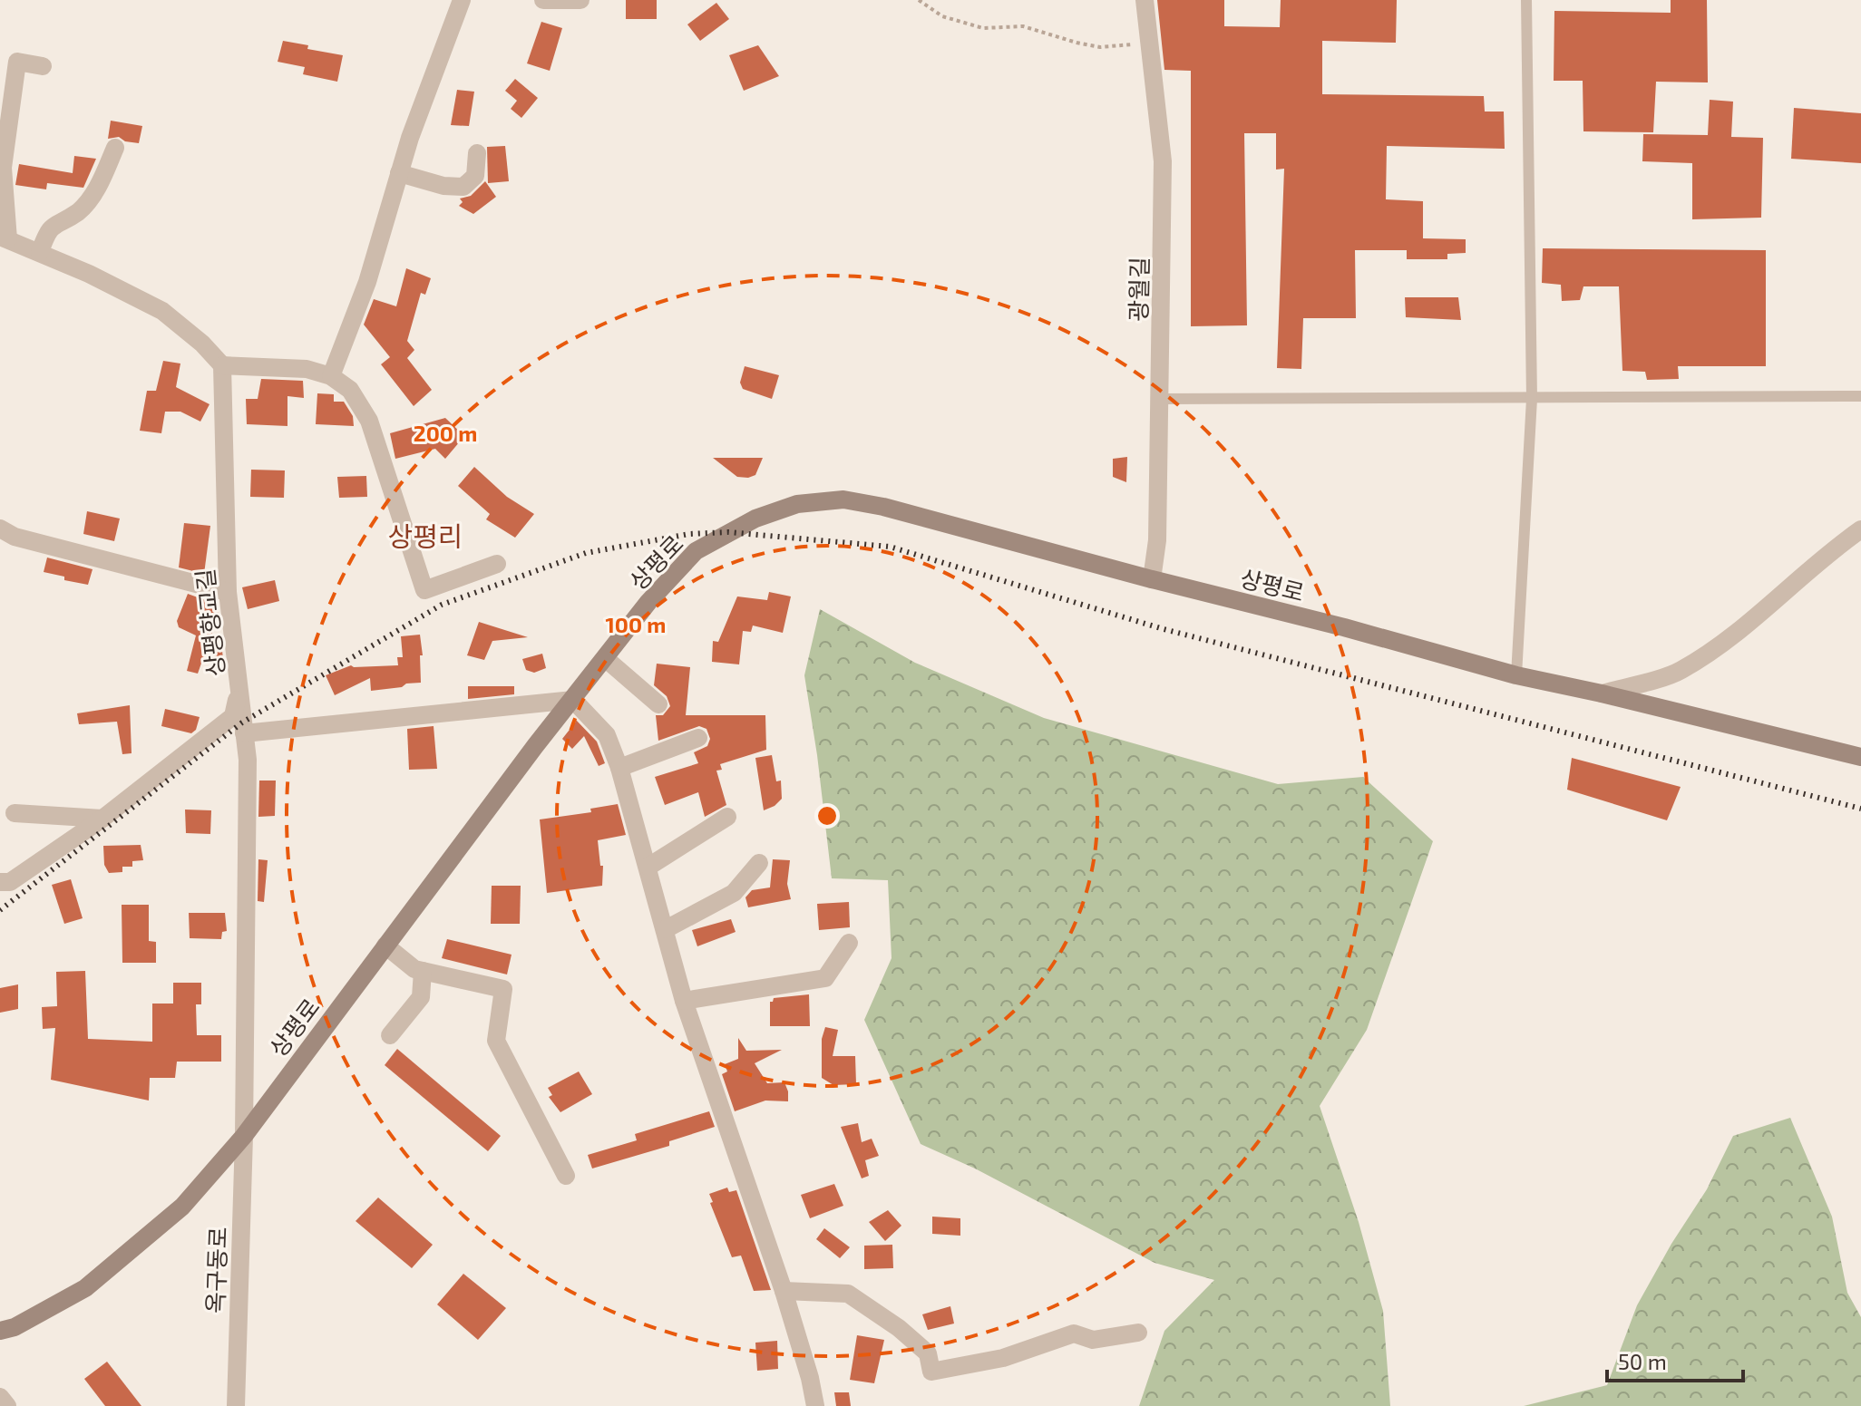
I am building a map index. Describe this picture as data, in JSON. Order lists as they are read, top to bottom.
{
  "streets": {
    "main road": ["상평로"],
    "street": ["광월길", "상평향교길", "옥구동로"]
  },
  "crossings": [
    ["광월길", "상평로"],
    ["상평로", "상평향교길"],
    ["상평로", "옥구동로"],
    ["상평향교길", "옥구동로"]
  ],
  "districts": ["상평리"],
  "scale_bar": "50 m",
  "rings": ["200 m", "100 m"]
}
